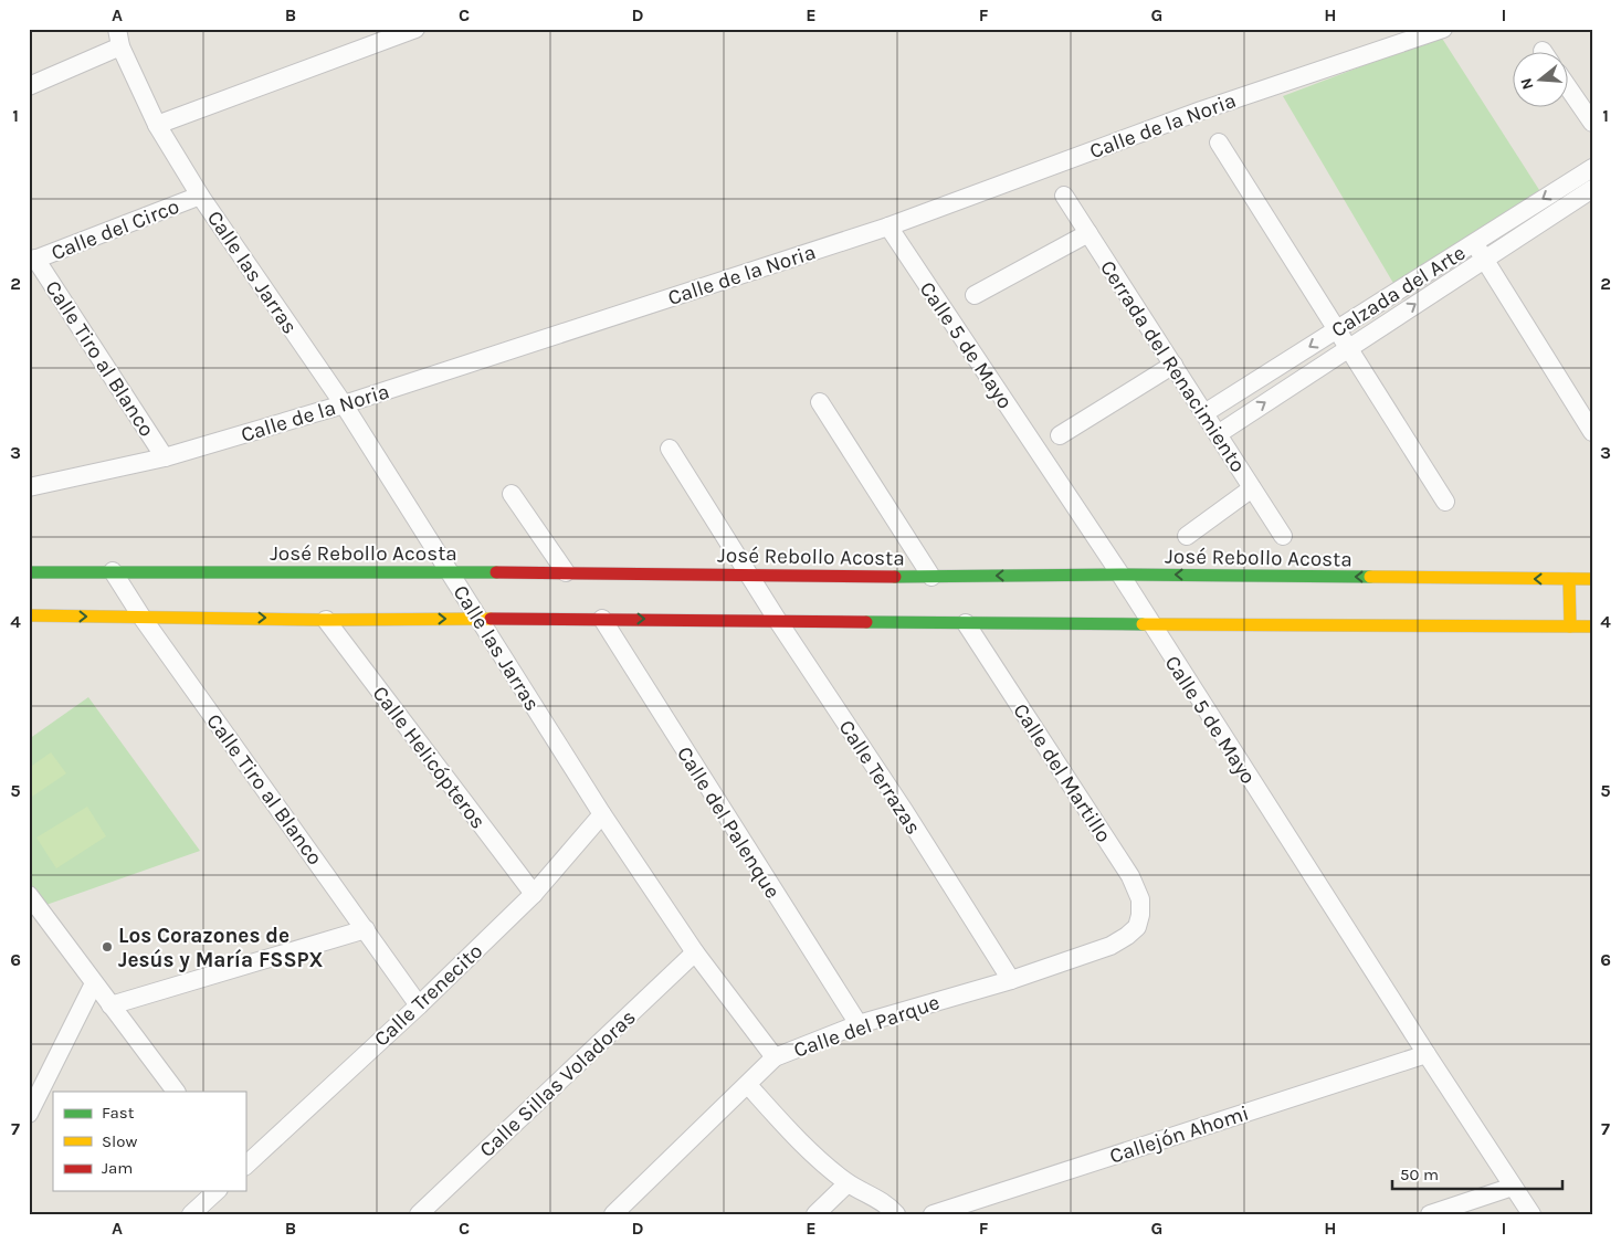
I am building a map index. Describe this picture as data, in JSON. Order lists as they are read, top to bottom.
{
  "streets": {
    "main road": ["José Rebollo Acosta"],
    "street": [
      "Calle de la Noria",
      "Calle del Circo",
      "Calle las Jarras",
      "Calzada del Arte",
      "Calle 5 de Mayo",
      "Calle Tiro al Blanco",
      "Cerrada del Renacimiento",
      "Calle Helicópteros",
      "Calle del Martillo",
      "Calle Terrazas",
      "Calle del Palenque",
      "Calle Trenecito",
      "Calle del Parque",
      "Calle Sillas Voladoras",
      "Callejón Ahomi"
    ]
  },
  "crossings": [
    ["Calle de la Noria", "Calle las Jarras"],
    ["Calle de la Noria", "Calle 5 de Mayo"],
    ["Calle de la Noria", "Calle Tiro al Blanco"],
    ["Calle del Circo", "Calle las Jarras"],
    ["Calle del Circo", "Calle Tiro al Blanco"],
    ["Calle las Jarras", "José Rebollo Acosta"],
    ["Calle las Jarras", "Calle Trenecito"],
    ["Calle las Jarras", "Calle del Parque"],
    ["Calle las Jarras", "Calle Sillas Voladoras"],
    ["Calzada del Arte", "Cerrada del Renacimiento"],
    ["Calle 5 de Mayo", "José Rebollo Acosta"],
    ["Calle 5 de Mayo", "Callejón Ahomi"],
    ["Calle Tiro al Blanco", "José Rebollo Acosta"],
    ["Calle Tiro al Blanco", "Calle Trenecito"],
    ["José Rebollo Acosta", "Calle Terrazas"],
    ["Calle Helicópteros", "Calle Trenecito"],
    ["Calle del Martillo", "Calle del Parque"],
    ["Calle Terrazas", "Calle del Parque"],
    ["Calle del Palenque", "Calle del Parque"]
  ],
  "places": ["Los Corazones de Jesús y María FSSPX"],
  "legend": ["Fast", "Slow", "Jam"],
  "scale_bar": "50 m",
  "north": "left",
  "grid": {
    "columns": [
      "A",
      "B",
      "C",
      "D",
      "E",
      "F",
      "G",
      "H",
      "I"
    ],
    "rows": [
      "1",
      "2",
      "3",
      "4",
      "5",
      "6",
      "7"
    ]
  }
}
